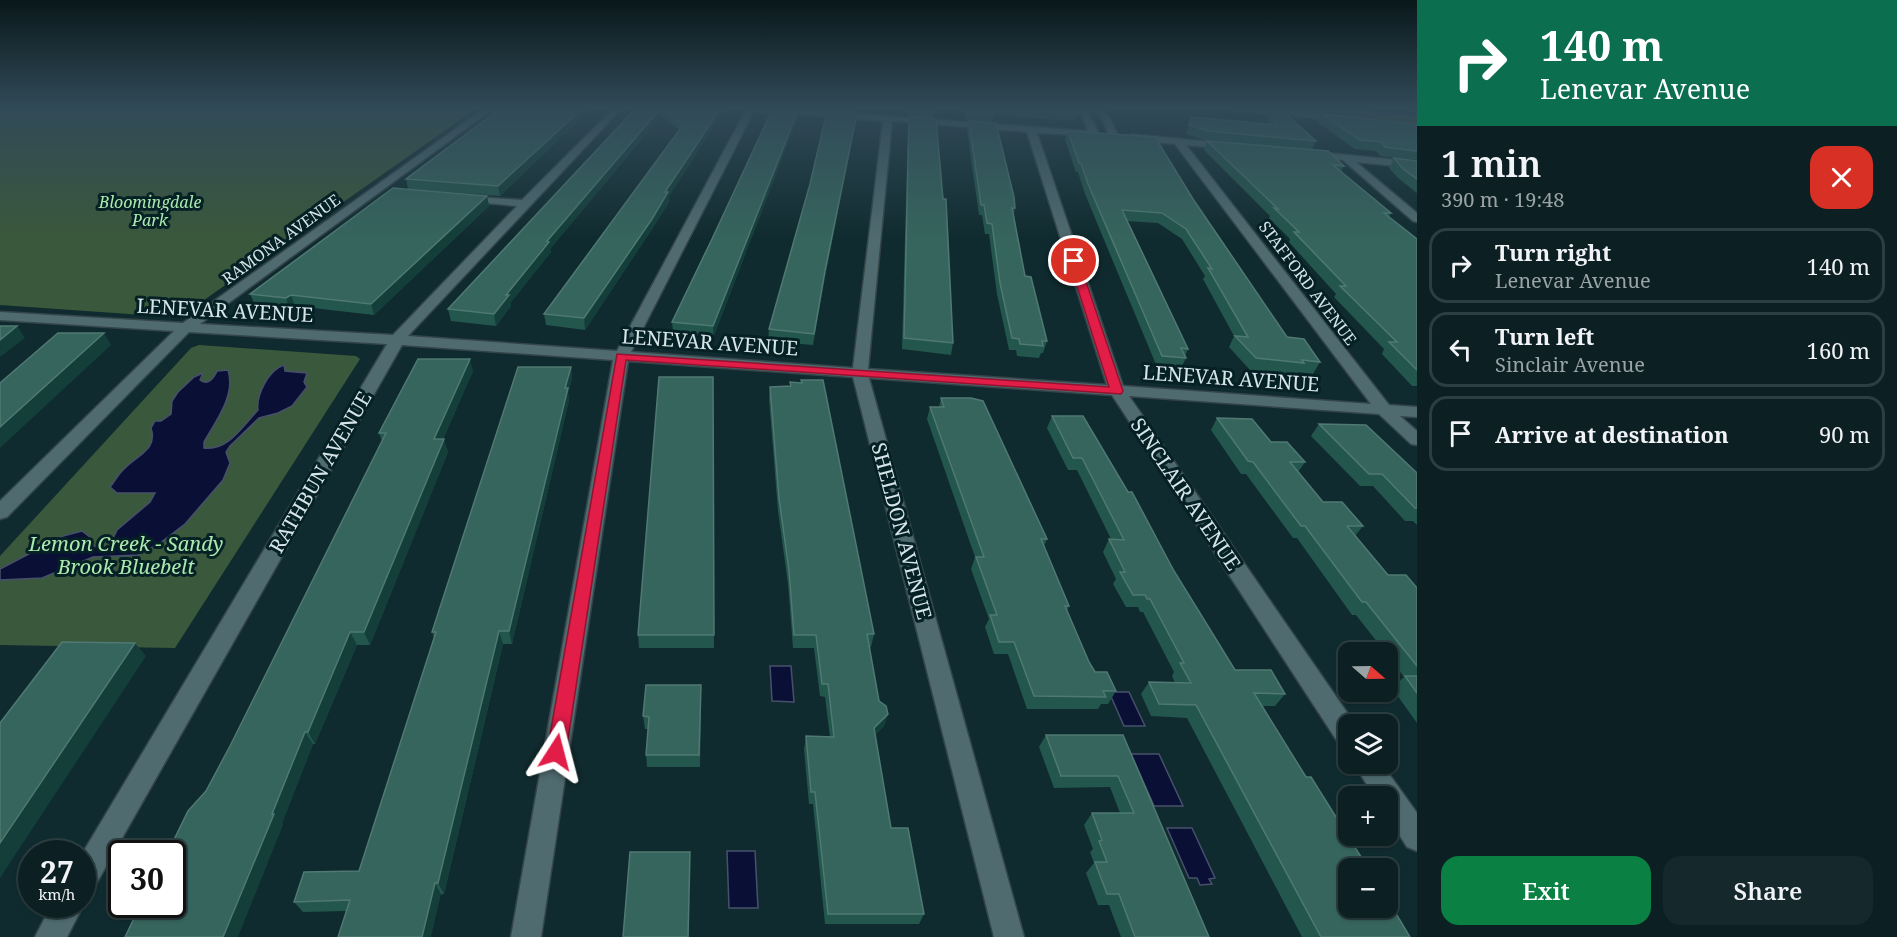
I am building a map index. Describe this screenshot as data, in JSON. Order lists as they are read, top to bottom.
{
  "streets": {
    "street": [
      "RAMONA AVENUE",
      "STAFFORD AVENUE",
      "LENEVAR AVENUE",
      "RATHBUN AVENUE",
      "SINCLAIR AVENUE",
      "SHELDON AVENUE"
    ]
  },
  "crossings": [
    ["RAMONA AVENUE", "LENEVAR AVENUE"],
    ["STAFFORD AVENUE", "LENEVAR AVENUE"],
    ["LENEVAR AVENUE", "RATHBUN AVENUE"],
    ["LENEVAR AVENUE", "SINCLAIR AVENUE"],
    ["LENEVAR AVENUE", "SHELDON AVENUE"]
  ],
  "parks": ["Bloomingdale Park", "Lemon Creek - Sandy Brook Bluebelt"],
  "north": "right",
  "page": {
    "turn": ["140 m", "Lenevar Avenue"],
    "heading": ["1 min", "390 m · 19:48"],
    "list": [
      {
        "name": "Turn right",
        "note": "Lenevar Avenue",
        "value": "140 m"
      },
      {
        "name": "Turn left",
        "note": "Sinclair Avenue",
        "value": "160 m"
      },
      {
        "name": "Arrive at destination",
        "value": "90 m"
      }
    ],
    "map_buttons": ["+", "−"],
    "speed": "27 km/h",
    "limit": "30",
    "buttons": ["Exit", "Share"]
  }
}
